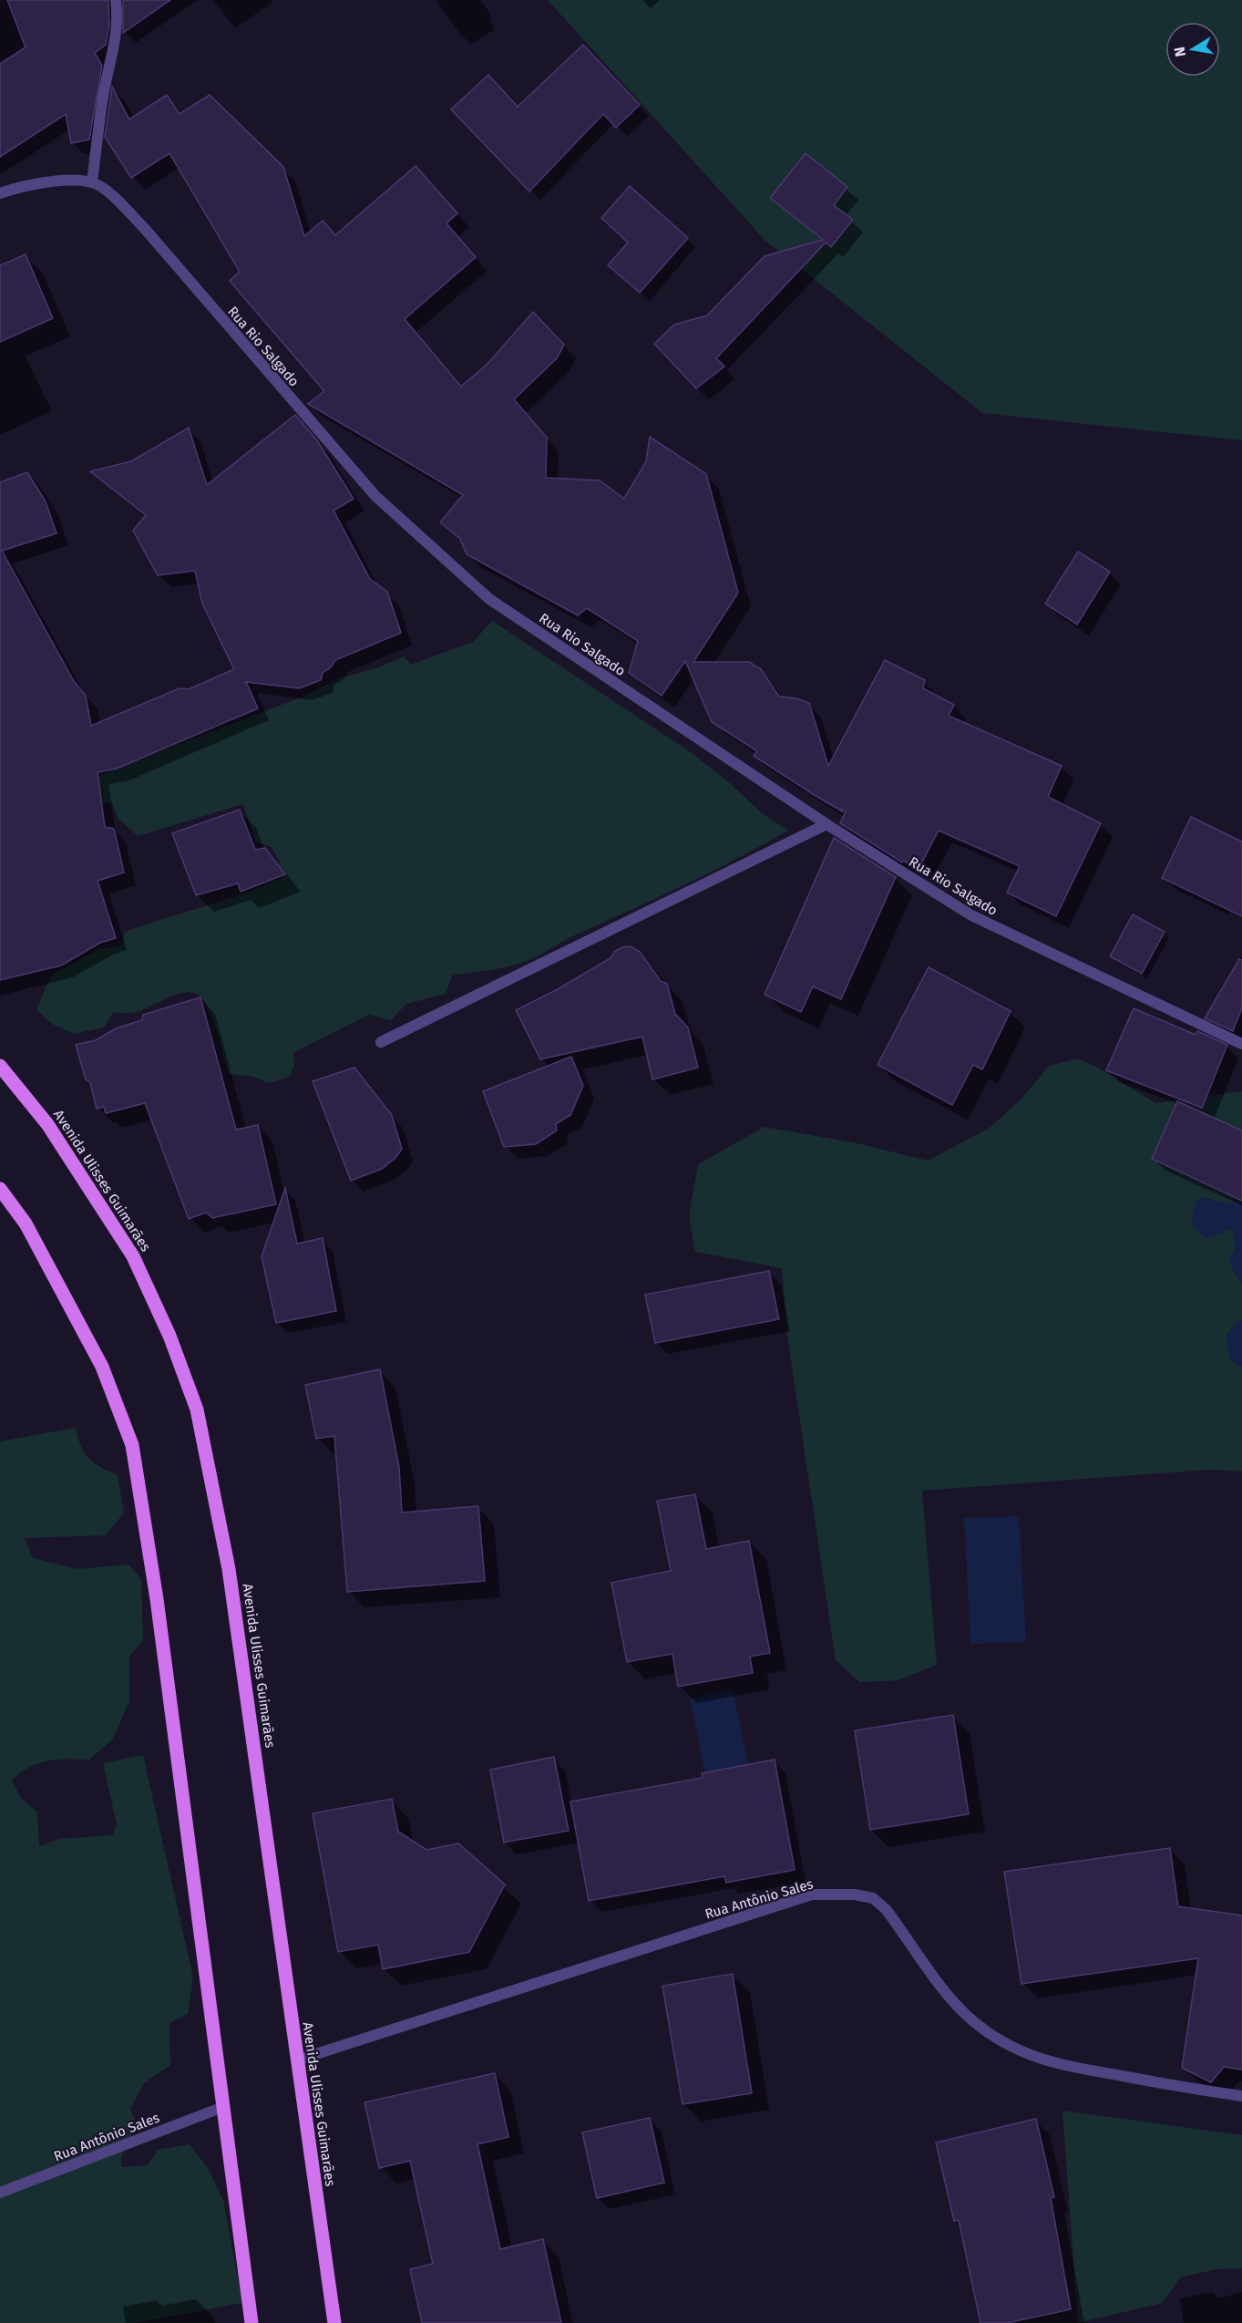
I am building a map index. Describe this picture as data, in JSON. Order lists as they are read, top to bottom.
{
  "streets": {
    "main road": ["Avenida Ulisses Guimarães"],
    "street": ["Rua Rio Salgado", "Rua Antônio Sales"]
  },
  "crossings": [
    ["Avenida Ulisses Guimarães", "Rua Antônio Sales"]
  ],
  "north": "left"
}
